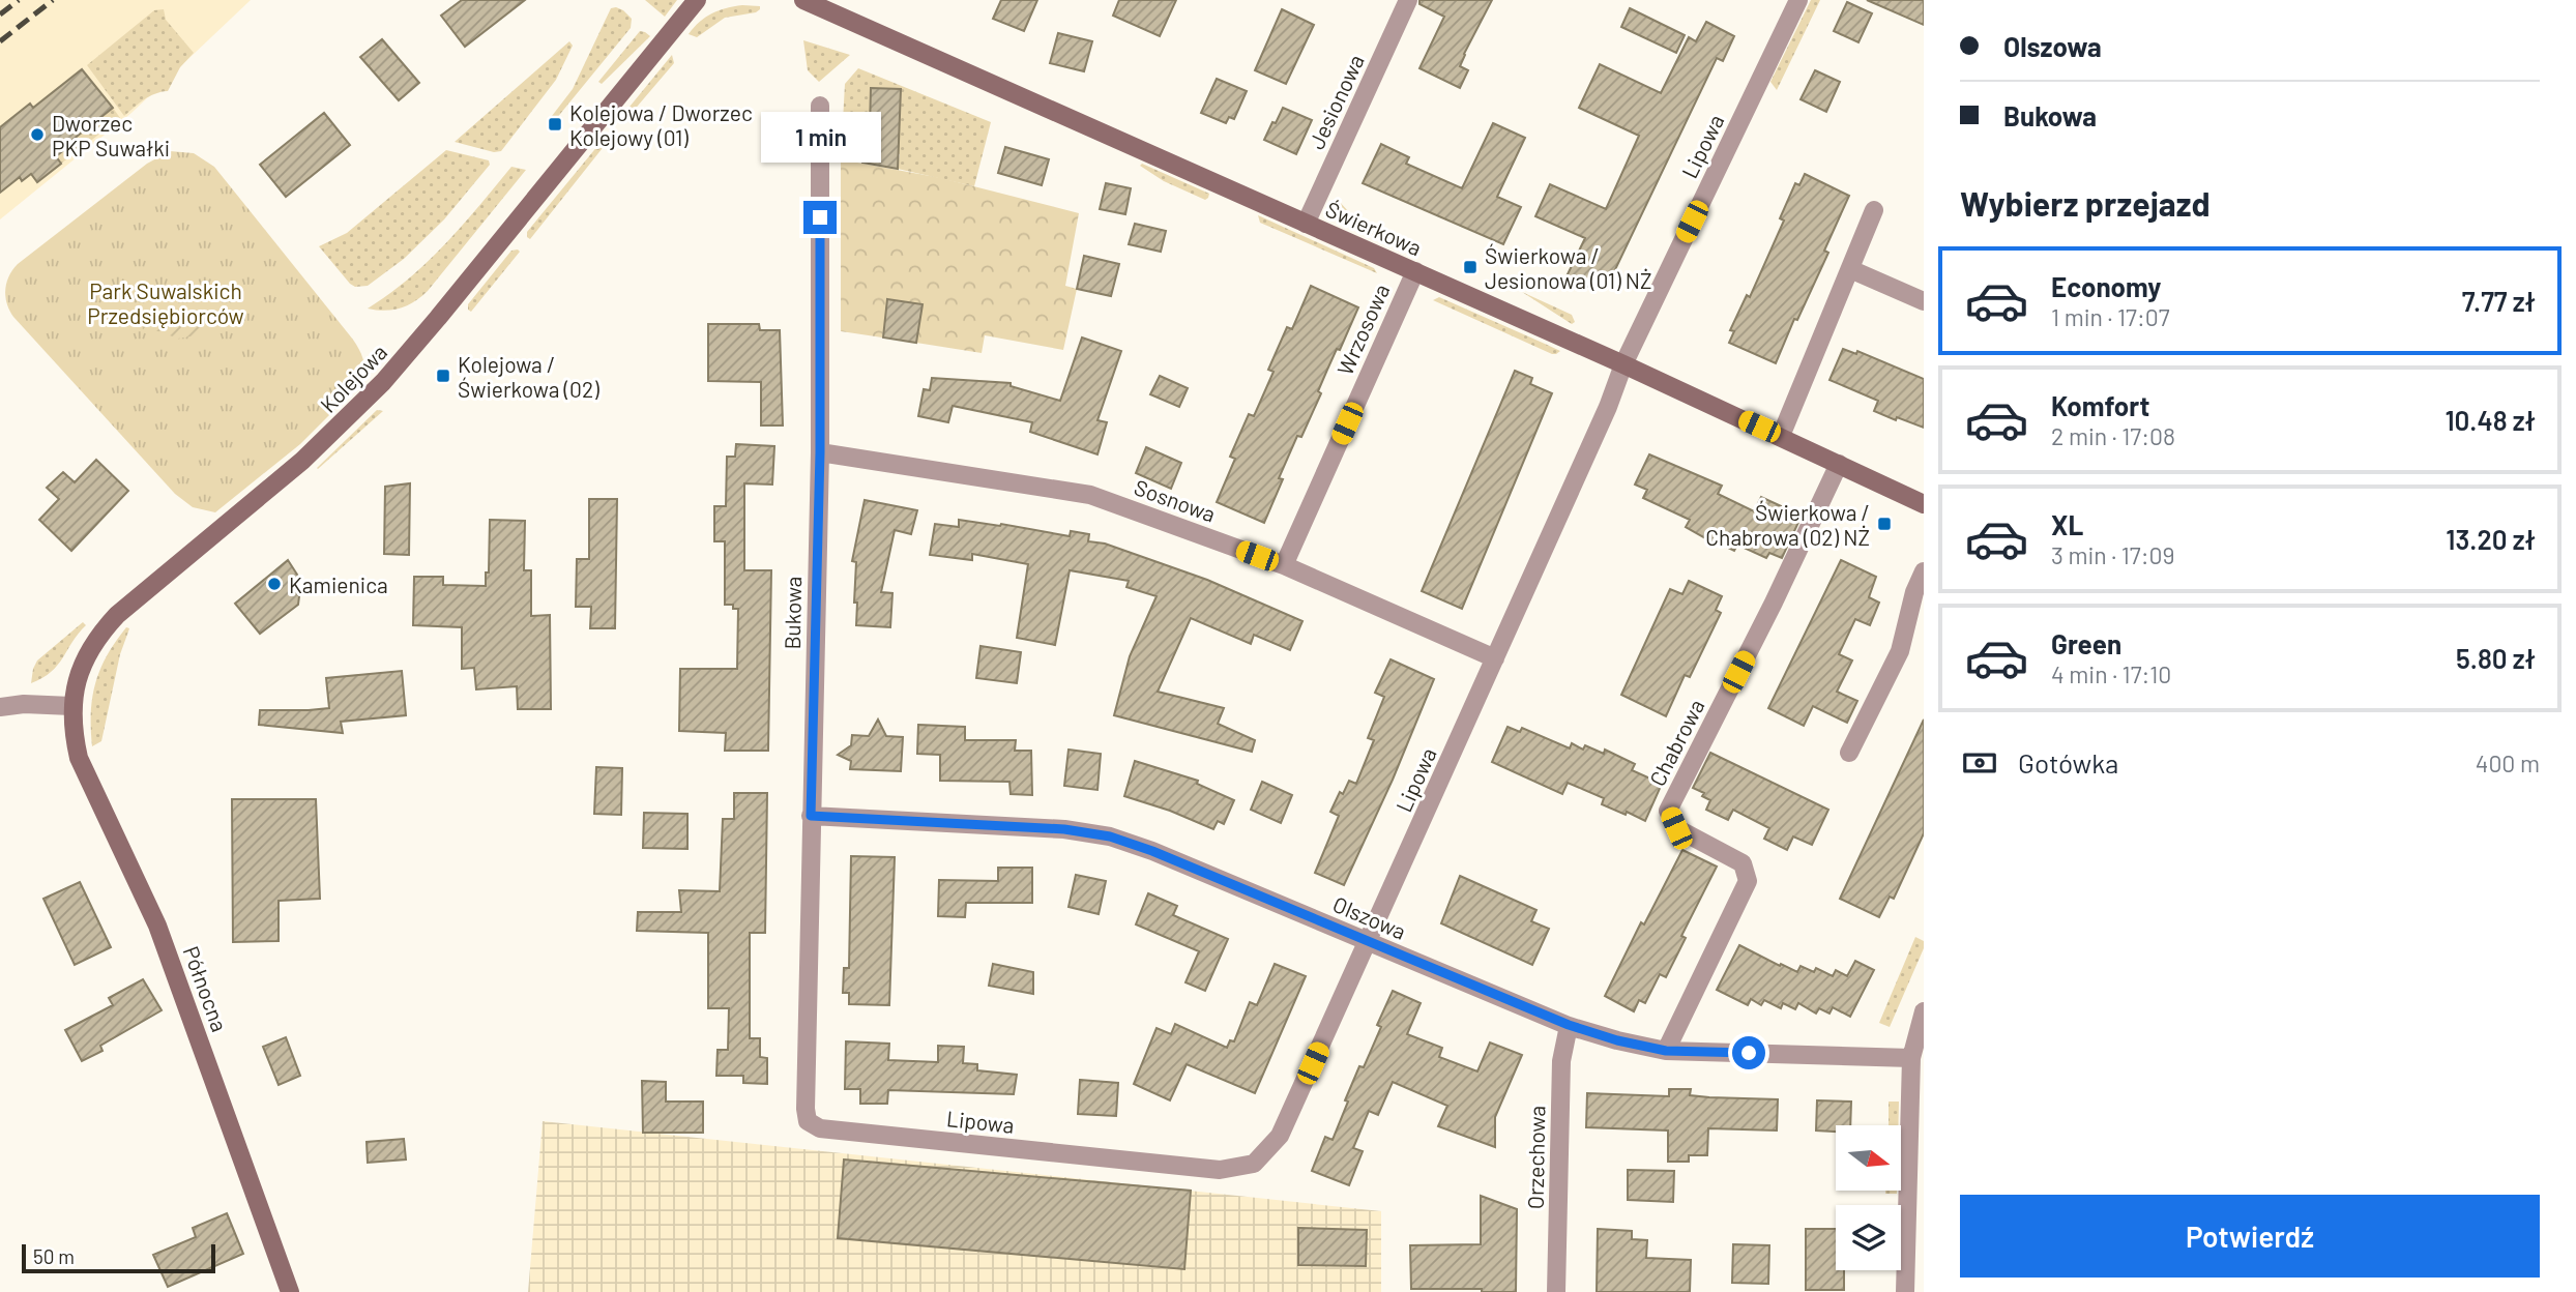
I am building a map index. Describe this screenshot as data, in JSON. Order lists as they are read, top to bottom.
{
  "streets": {
    "street": [
      "Jesionowa",
      "Lipowa",
      "Świerkowa",
      "Wrzosowa",
      "Kolejowa",
      "Sosnowa",
      "Bukowa",
      "Chabrowa",
      "Olszowa",
      "Północna",
      "Orzechowa"
    ]
  },
  "crossings": [
    ["Jesionowa", "Świerkowa"],
    ["Lipowa", "Świerkowa"],
    ["Lipowa", "Sosnowa"],
    ["Lipowa", "Bukowa"],
    ["Lipowa", "Olszowa"],
    ["Świerkowa", "Wrzosowa"],
    ["Świerkowa", "Chabrowa"],
    ["Wrzosowa", "Sosnowa"],
    ["Kolejowa", "Północna"],
    ["Sosnowa", "Bukowa"],
    ["Bukowa", "Olszowa"],
    ["Chabrowa", "Olszowa"],
    ["Olszowa", "Orzechowa"]
  ],
  "parks": ["Park Suwalskich Przedsiębiorców"],
  "places": {
    "transit": [
      "Kolejowa / Dworzec Kolejowy (01)",
      "Świerkowa / Jesionowa (01) NŻ",
      "Kolejowa / Świerkowa (02)",
      "Świerkowa / Chabrowa (02) NŻ"
    ],
    "other": ["Dworzec PKP Suwałki", "Kamienica"]
  },
  "scale_bar": "50 m",
  "north": "right",
  "page": {
    "banner": ["Olszowa", "Bukowa"],
    "bubble": "1 min",
    "heading": "Wybierz przejazd",
    "list": [
      {
        "name": "Economy",
        "note": "1 min · 17:07",
        "value": "7.77 zł"
      },
      {
        "name": "Komfort",
        "note": "2 min · 17:08",
        "value": "10.48 zł"
      },
      {
        "name": "XL",
        "note": "3 min · 17:09",
        "value": "13.20 zł"
      },
      {
        "name": "Green",
        "note": "4 min · 17:10",
        "value": "5.80 zł"
      }
    ],
    "pay": ["Gotówka", "400 m"],
    "buttons": "Potwierdź",
    "scale": "50 m"
  }
}
